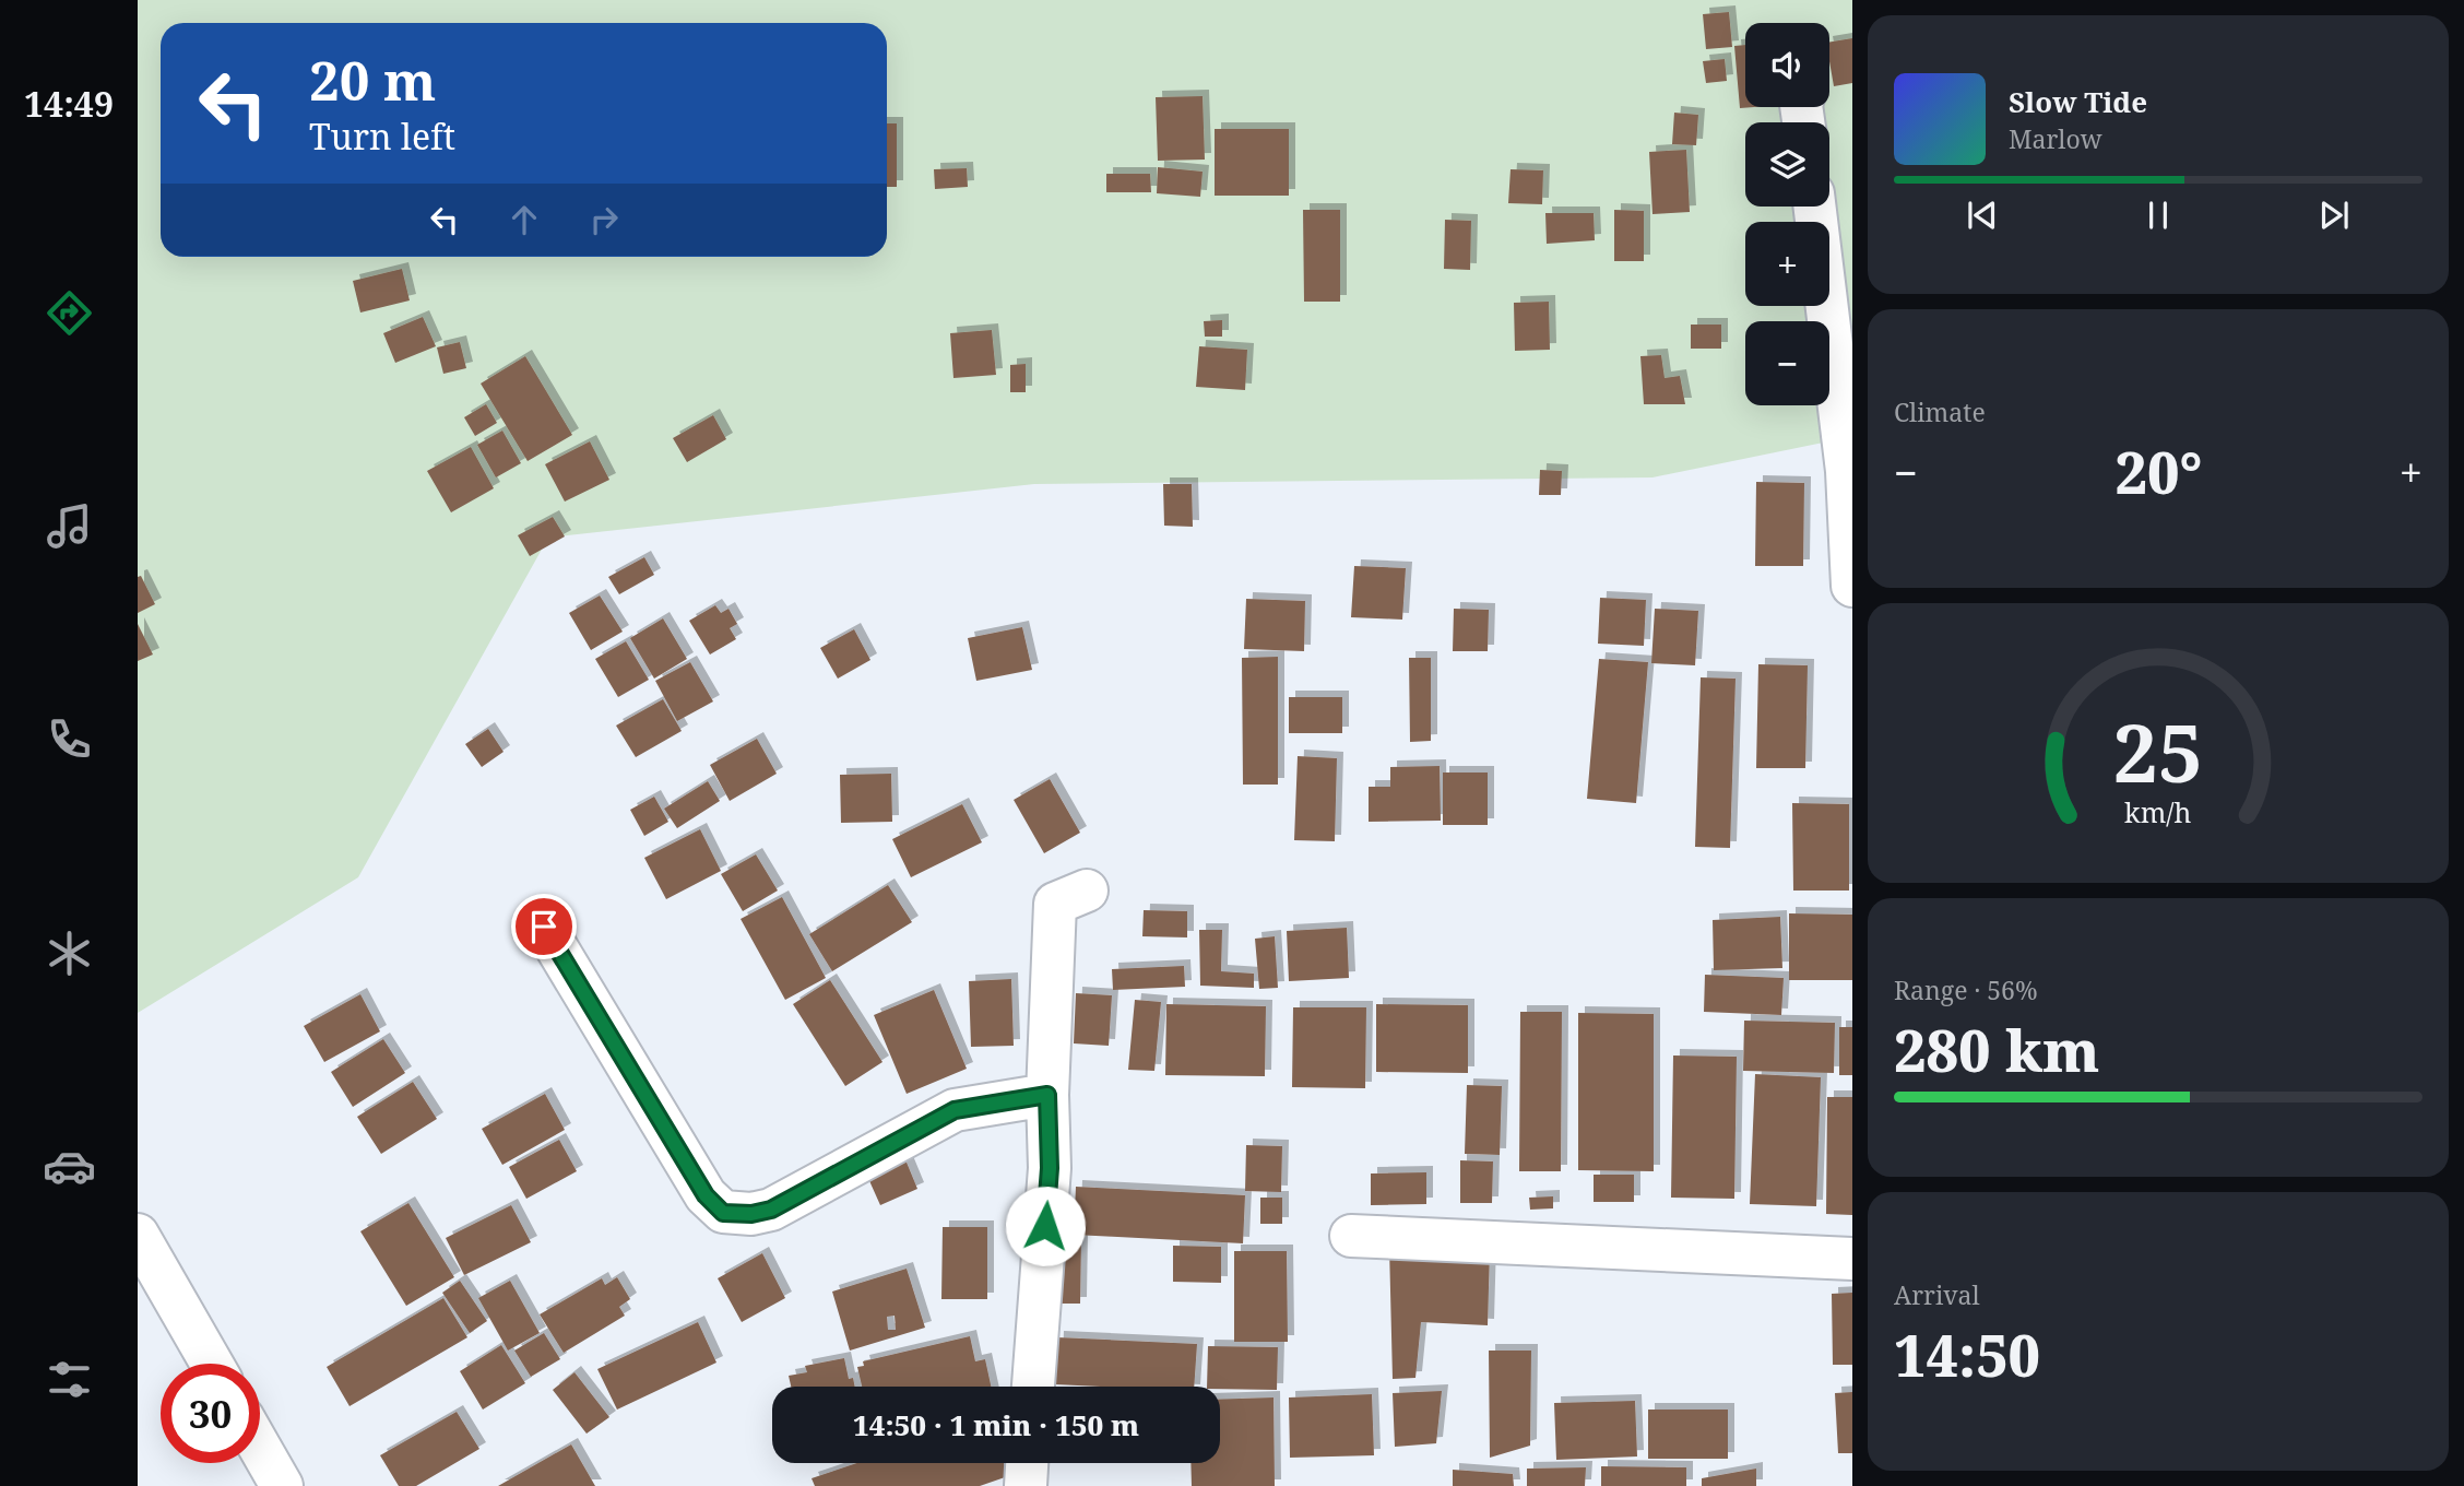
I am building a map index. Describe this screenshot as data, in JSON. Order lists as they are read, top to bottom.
{
  "page": {
    "tabs": "14:49",
    "map_buttons": ["+", "−"],
    "turn": ["20 m", "Turn left"],
    "song": ["Slow Tide", "Marlow"],
    "tile": [
      "Climate",
      ["Range · 56%", "280 km"],
      ["Arrival", "14:50"]
    ],
    "heat": ["−", "20°", "+"],
    "limit": "30",
    "trip": "14:50 · 1 min · 150 m",
    "gauge": ["25", "km/h"]
  }
}
